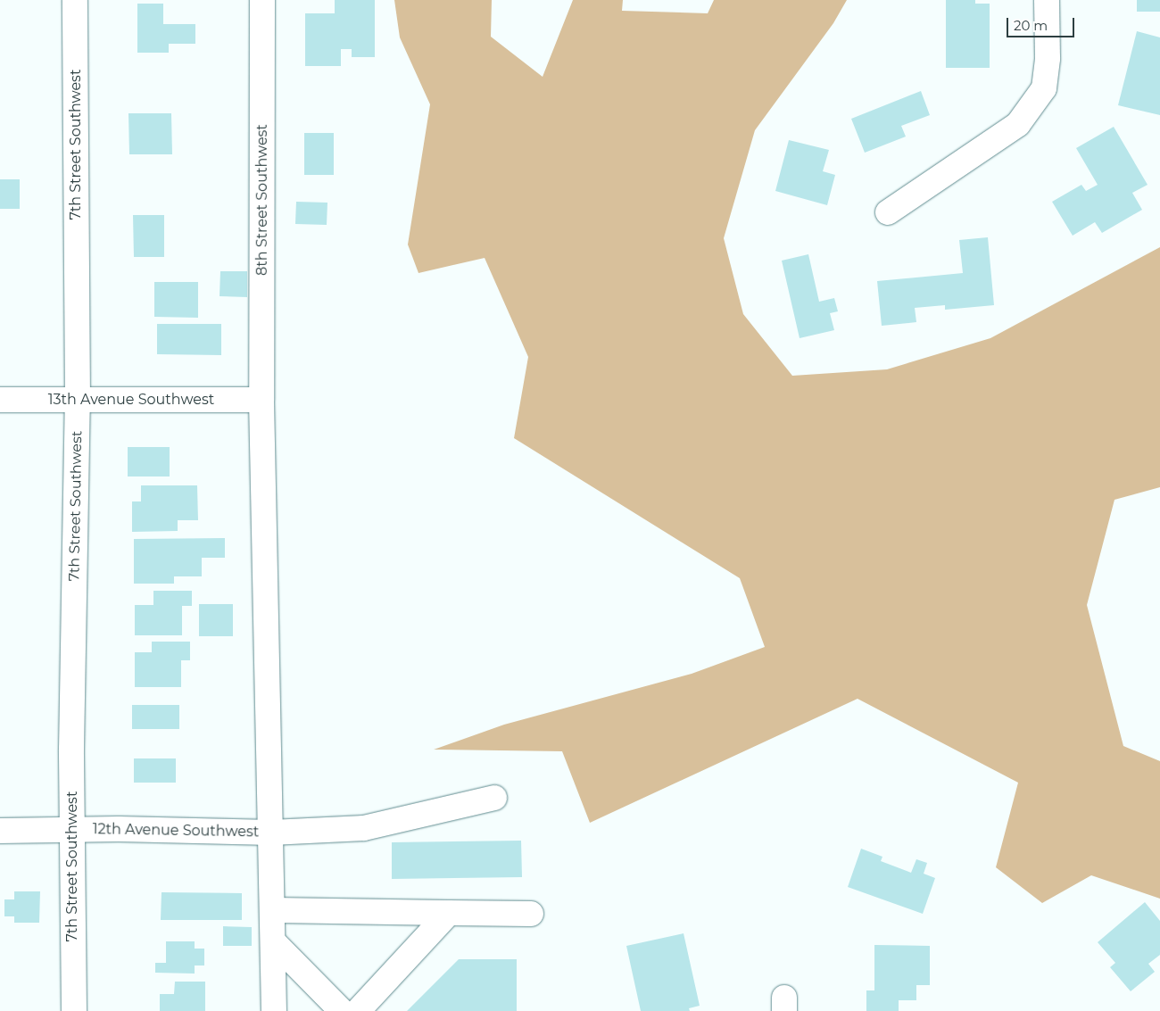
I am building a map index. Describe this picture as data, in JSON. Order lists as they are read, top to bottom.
{
  "streets": {
    "street": [
      "7th Street Southwest",
      "8th Street Southwest",
      "13th Avenue Southwest",
      "12th Avenue Southwest"
    ]
  },
  "crossings": [
    ["7th Street Southwest", "13th Avenue Southwest"],
    ["7th Street Southwest", "12th Avenue Southwest"],
    ["8th Street Southwest", "13th Avenue Southwest"],
    ["8th Street Southwest", "12th Avenue Southwest"]
  ],
  "scale_bar": "20 m"
}
